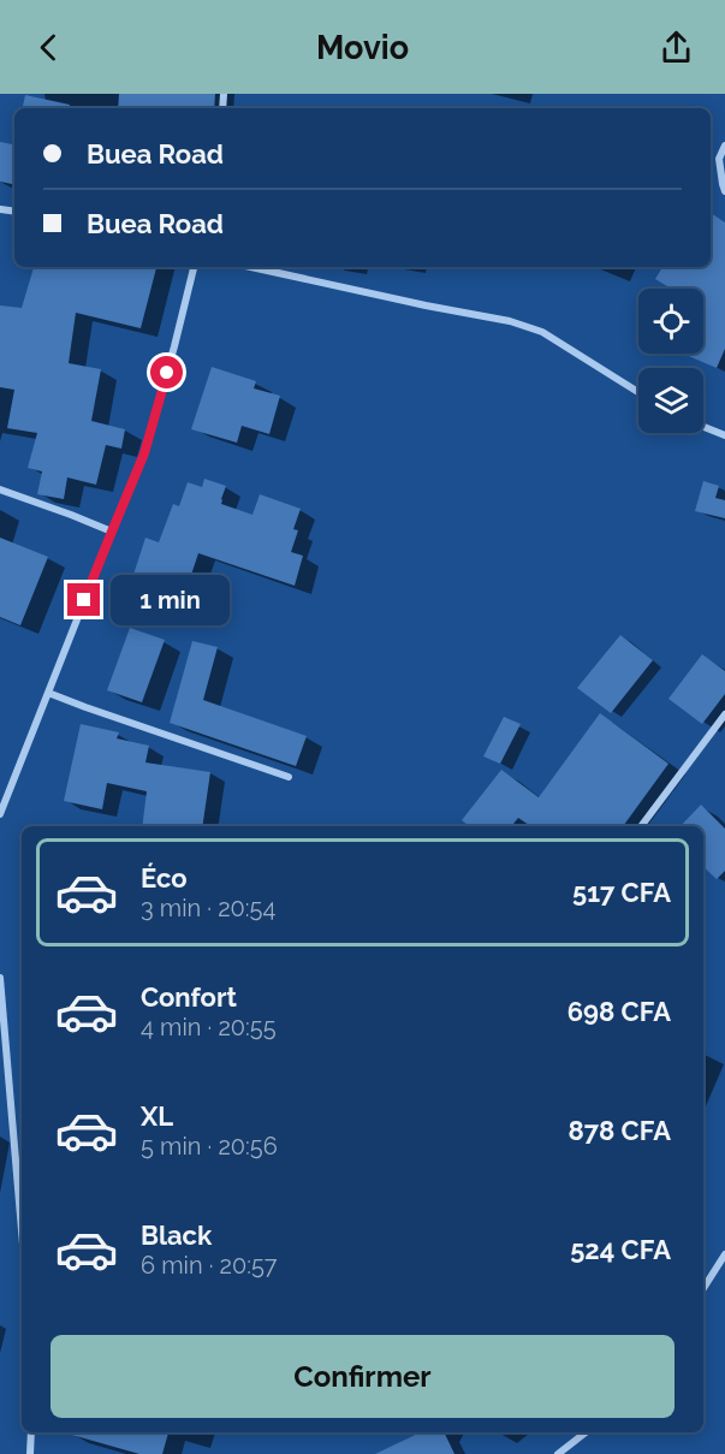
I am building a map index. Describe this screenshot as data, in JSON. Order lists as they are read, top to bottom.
{
  "page": {
    "header": "Movio",
    "banner": ["Buea Road", "Buea Road"],
    "bubble": "1 min",
    "list": [
      {
        "name": "Éco",
        "note": "3 min · 20:54",
        "value": "517 CFA"
      },
      {
        "name": "Confort",
        "note": "4 min · 20:55",
        "value": "698 CFA"
      },
      {
        "name": "XL",
        "note": "5 min · 20:56",
        "value": "878 CFA"
      },
      {
        "name": "Black",
        "note": "6 min · 20:57",
        "value": "524 CFA"
      }
    ],
    "buttons": "Confirmer"
  }
}
